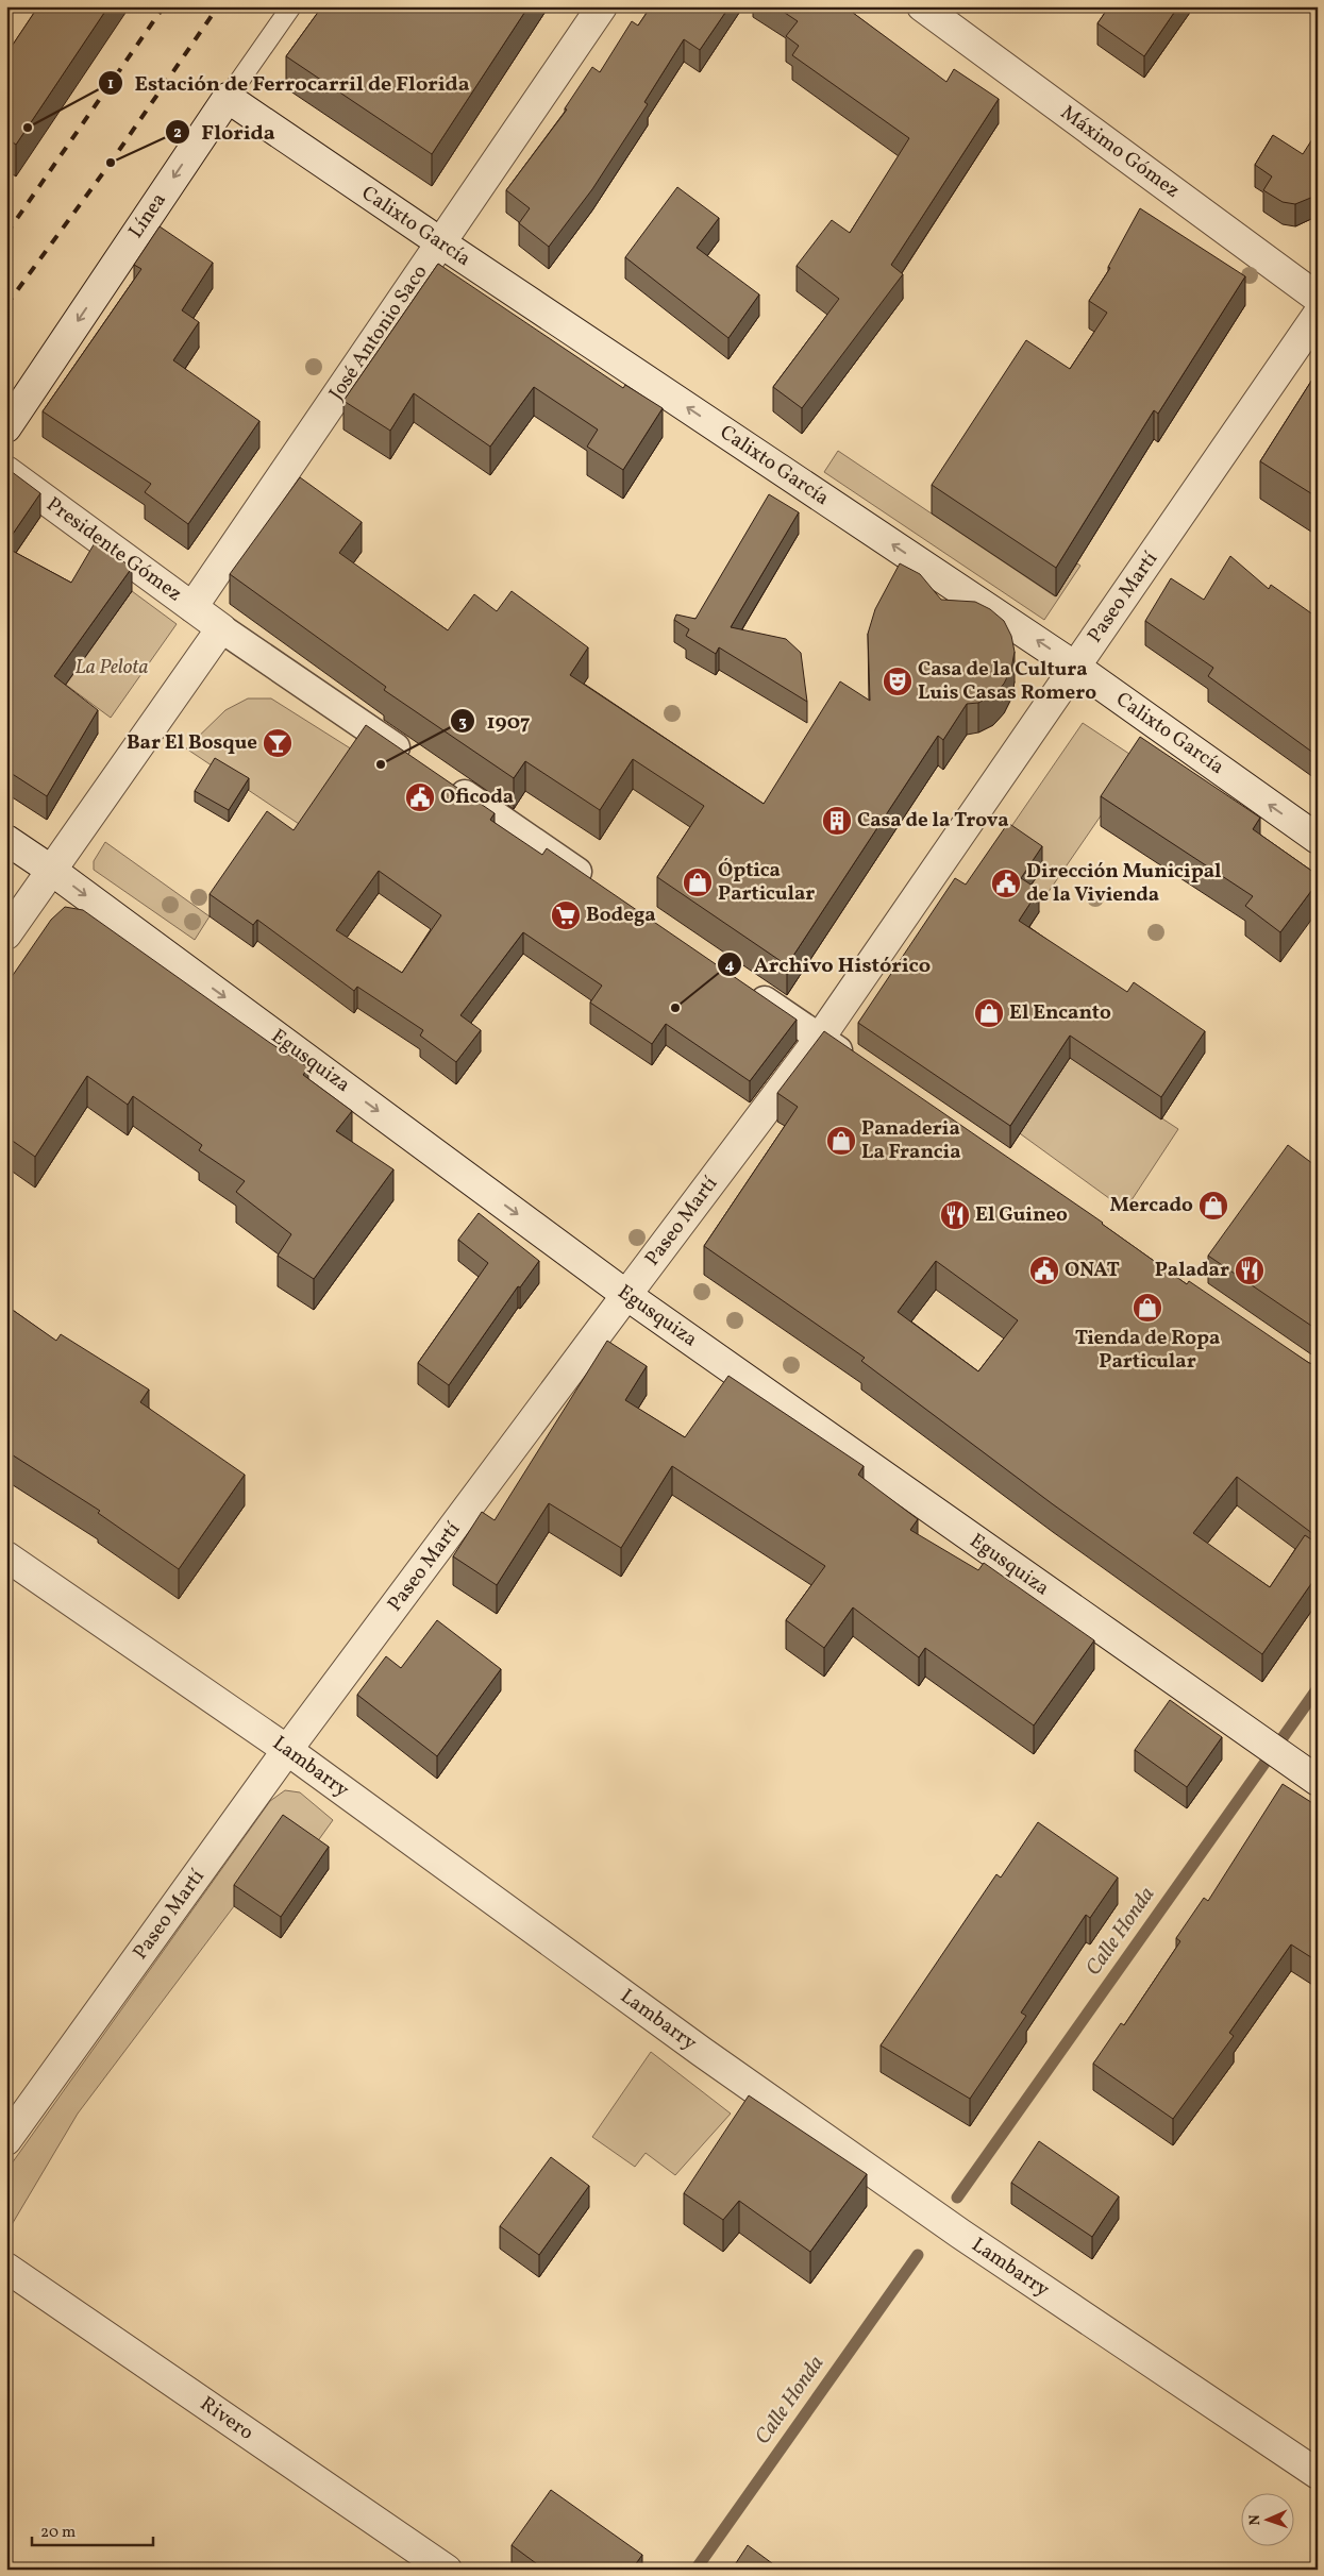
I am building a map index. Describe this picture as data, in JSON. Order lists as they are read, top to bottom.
{
  "streets": {
    "street": [
      "Máximo Gómez",
      "Línea",
      "Calixto García",
      "José Antonio Saco",
      "Presidente Gómez",
      "Paseo Martí",
      "Egusquiza",
      "Lambarry",
      "Rivero"
    ]
  },
  "crossings": [
    ["Línea", "Calixto García"],
    ["Calixto García", "José Antonio Saco"],
    ["Calixto García", "Paseo Martí"],
    ["José Antonio Saco", "Presidente Gómez"],
    ["Paseo Martí", "Egusquiza"],
    ["Paseo Martí", "Lambarry"]
  ],
  "one_way": ["Línea", "Calixto García", "Egusquiza"],
  "water": ["Calle Honda"],
  "parks": ["La Pelota"],
  "places": {
    "other": [
      "Estación de Ferrocarril de Florida",
      "Florida",
      "1907",
      "Archivo Histórico"
    ],
    "theatre": ["Casa de la Cultura Luis Casas Romero"],
    "bar": ["Bar El Bosque"],
    "public building": ["Oficoda", "Dirección Municipal de la Vivienda", "ONAT"],
    "building": ["Casa de la Trova"],
    "shop": [
      "Óptica Particular",
      "El Encanto",
      "Panaderia La Francia",
      "Mercado",
      "Tienda de Ropa Particular"
    ],
    "supermarket": ["Bodega"],
    "restaurant": ["El Guineo", "Paladar"]
  },
  "scale_bar": "20 m",
  "north": "left"
}
